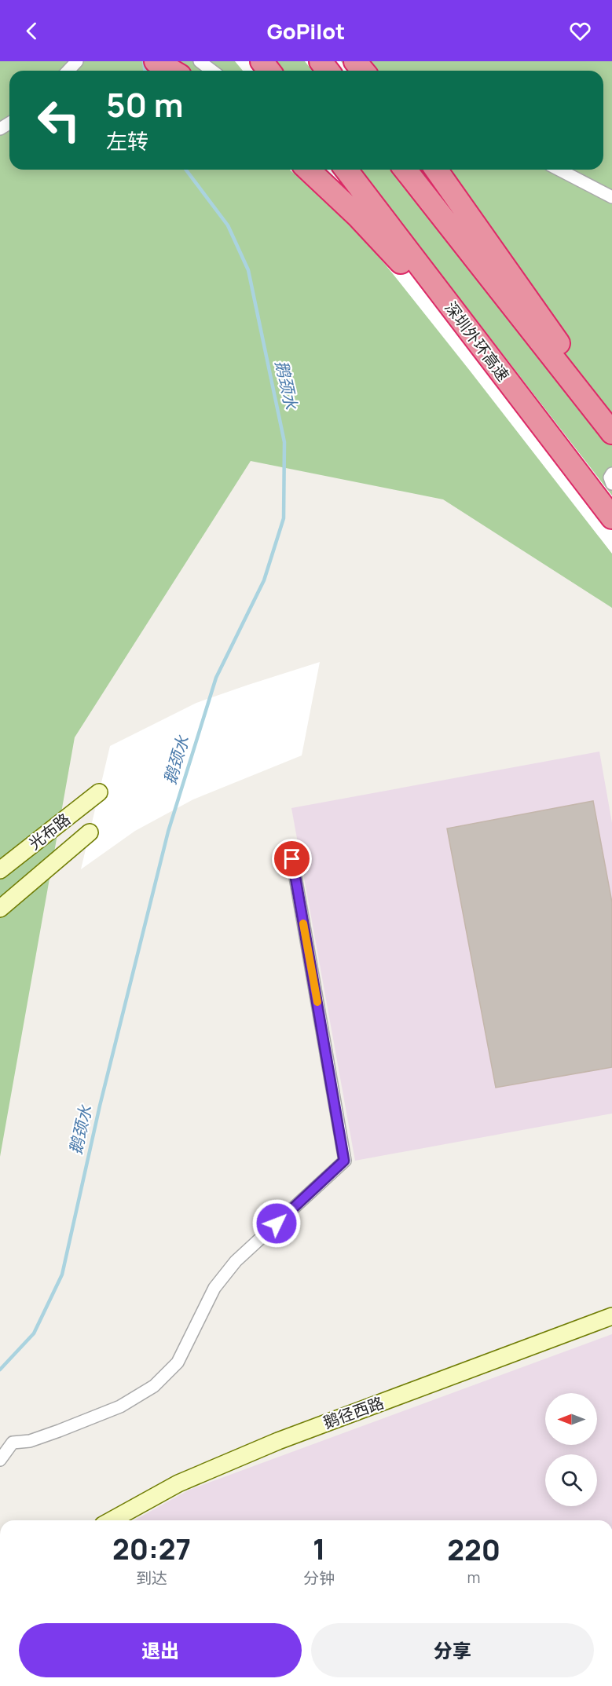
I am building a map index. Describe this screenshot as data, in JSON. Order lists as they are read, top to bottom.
{
  "streets": {
    "highway": ["深圳外环高速"],
    "street": ["光布路", "鹅径西路"]
  },
  "water": ["鹅颈水"],
  "north": "left",
  "page": {
    "header": "GoPilot",
    "turn": ["50 m", "左转"],
    "eta": [
      "20:27",
      "到达",
      "1",
      "分钟",
      "220",
      "m"
    ],
    "buttons": ["退出", "分享"]
  }
}
